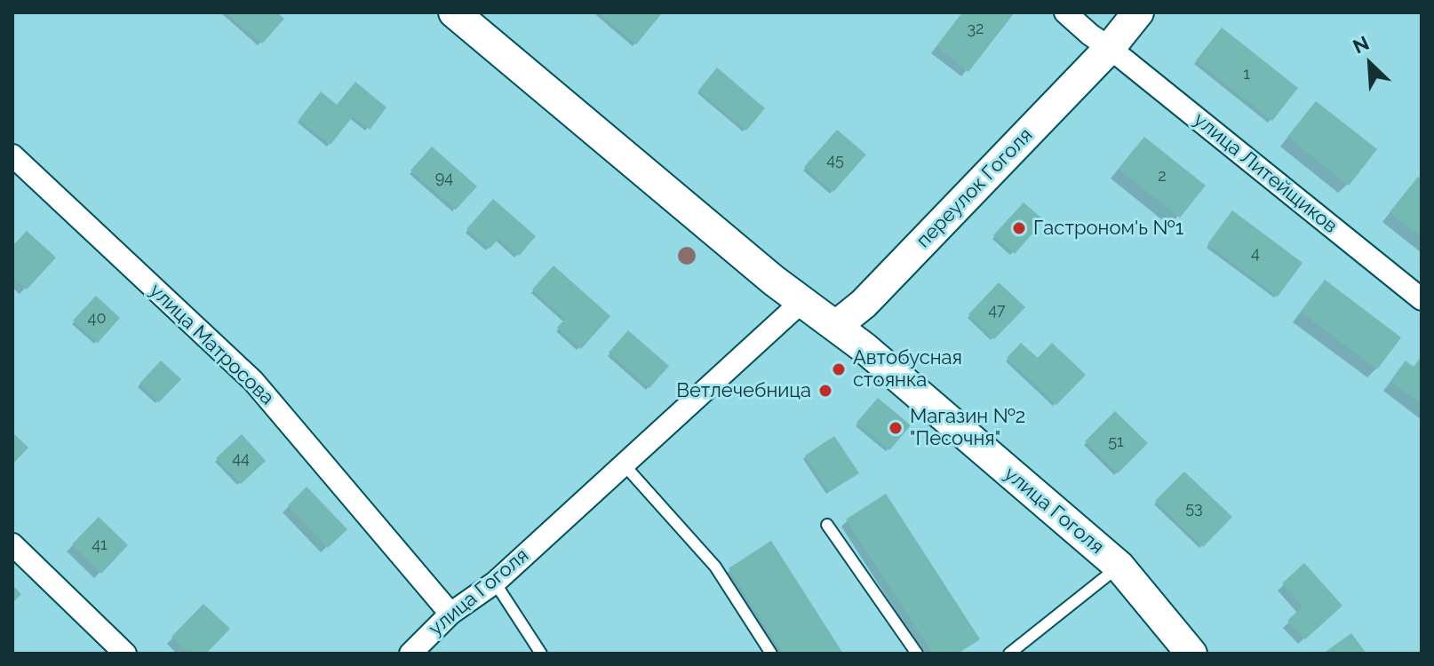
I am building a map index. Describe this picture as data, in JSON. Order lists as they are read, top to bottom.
{
  "streets": {
    "main road": ["переулок Гоголя", "улица Гоголя"],
    "street": ["улица Литейщиков", "улица Матросова"]
  },
  "crossings": [
    ["улица Литейщиков", "переулок Гоголя"],
    ["переулок Гоголя", "улица Гоголя"],
    ["улица Матросова", "улица Гоголя"]
  ],
  "places": [
    "Гастроном'ь №1",
    "Автобусная стоянка",
    "Ветлечебница",
    "Магазин №2 \"Песочня\""
  ],
  "house_numbers": [
    "32",
    "1",
    "45",
    "2",
    "94",
    "4",
    "47",
    "40",
    "51",
    "44",
    "53",
    "41"
  ],
  "north": "top left"
}
